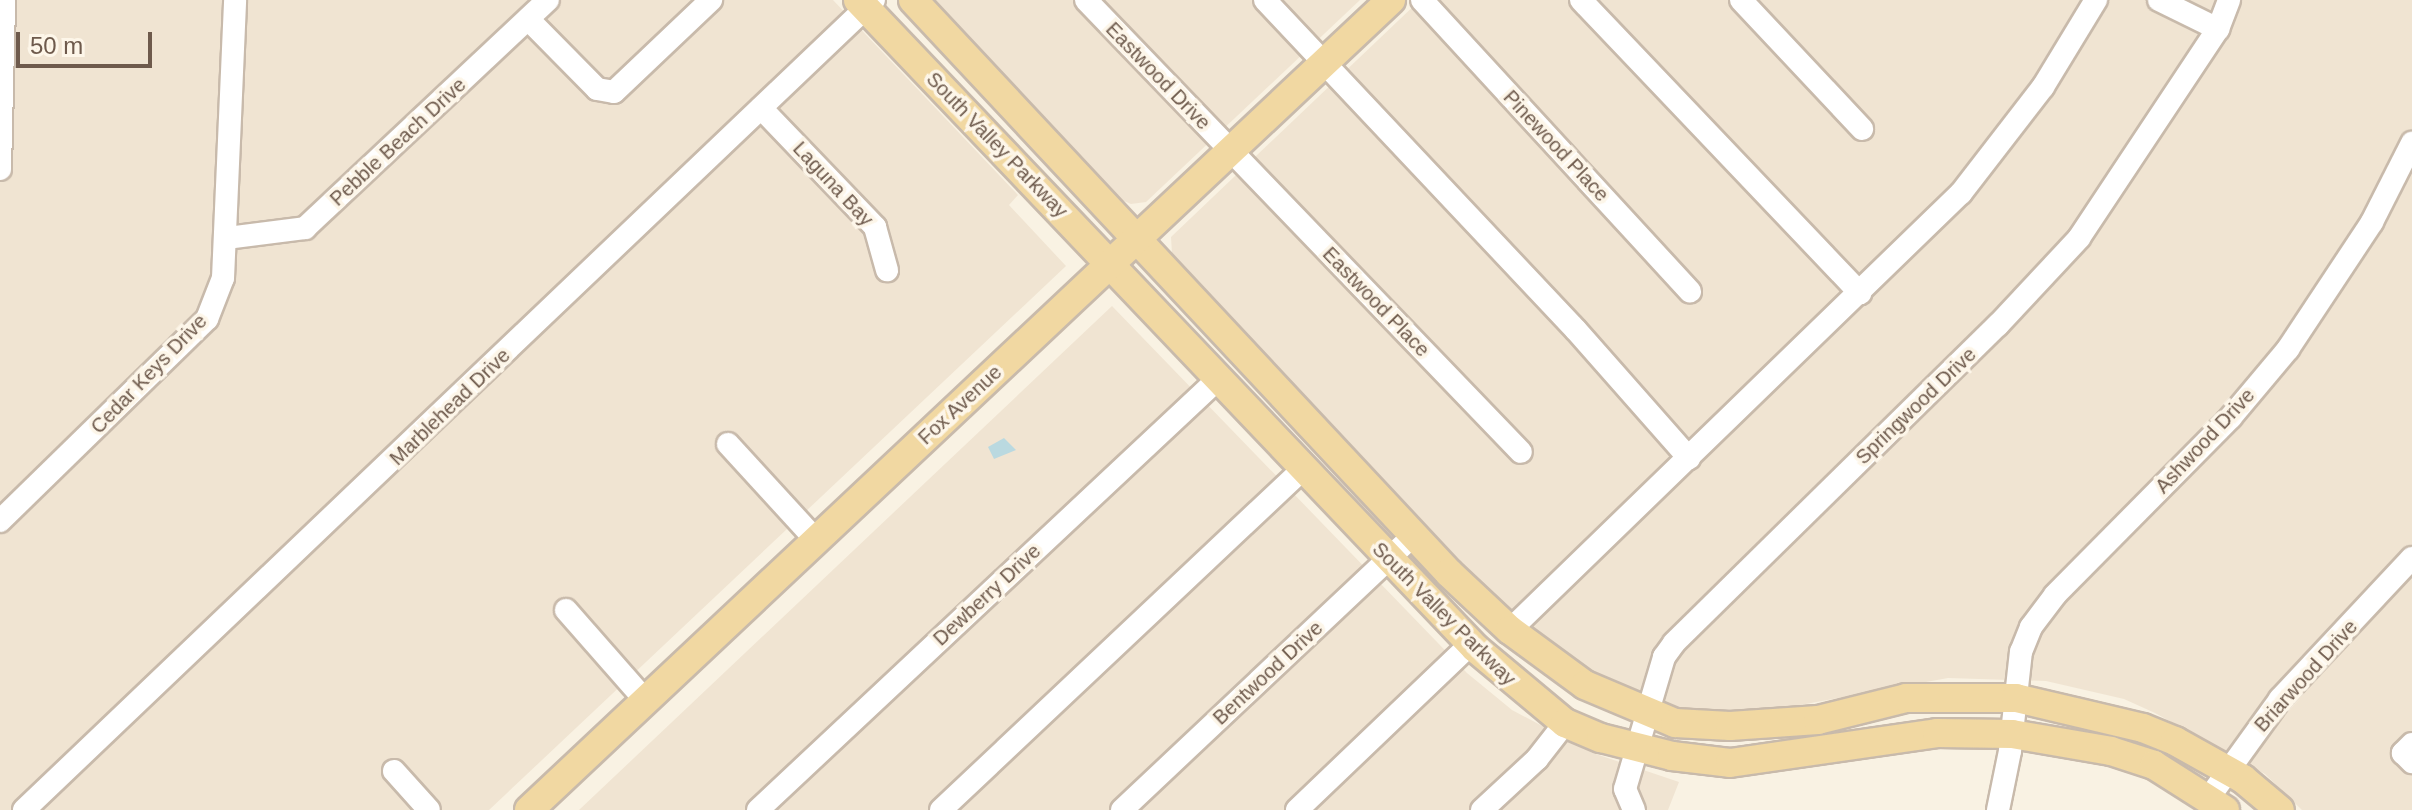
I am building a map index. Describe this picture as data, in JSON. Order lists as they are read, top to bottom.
{
  "streets": {
    "main road": ["South Valley Parkway", "Fox Avenue"],
    "street": [
      "Eastwood Drive",
      "Pebble Beach Drive",
      "Pinewood Place",
      "Laguna Bay",
      "Eastwood Place",
      "Cedar Keys Drive",
      "Springwood Drive",
      "Marblehead Drive",
      "Ashwood Drive",
      "Dewberry Drive",
      "Bentwood Drive",
      "Briarwood Drive"
    ]
  },
  "crossings": [
    ["Eastwood Drive", "Eastwood Place"],
    ["Eastwood Drive", "Fox Avenue"],
    ["Pebble Beach Drive", "Cedar Keys Drive"],
    ["South Valley Parkway", "Fox Avenue"],
    ["South Valley Parkway", "Springwood Drive"],
    ["South Valley Parkway", "Marblehead Drive"],
    ["South Valley Parkway", "Ashwood Drive"],
    ["South Valley Parkway", "Dewberry Drive"],
    ["South Valley Parkway", "Bentwood Drive"],
    ["South Valley Parkway", "Briarwood Drive"],
    ["Laguna Bay", "Marblehead Drive"],
    ["Eastwood Place", "Fox Avenue"]
  ],
  "scale_bar": "50 m"
}
